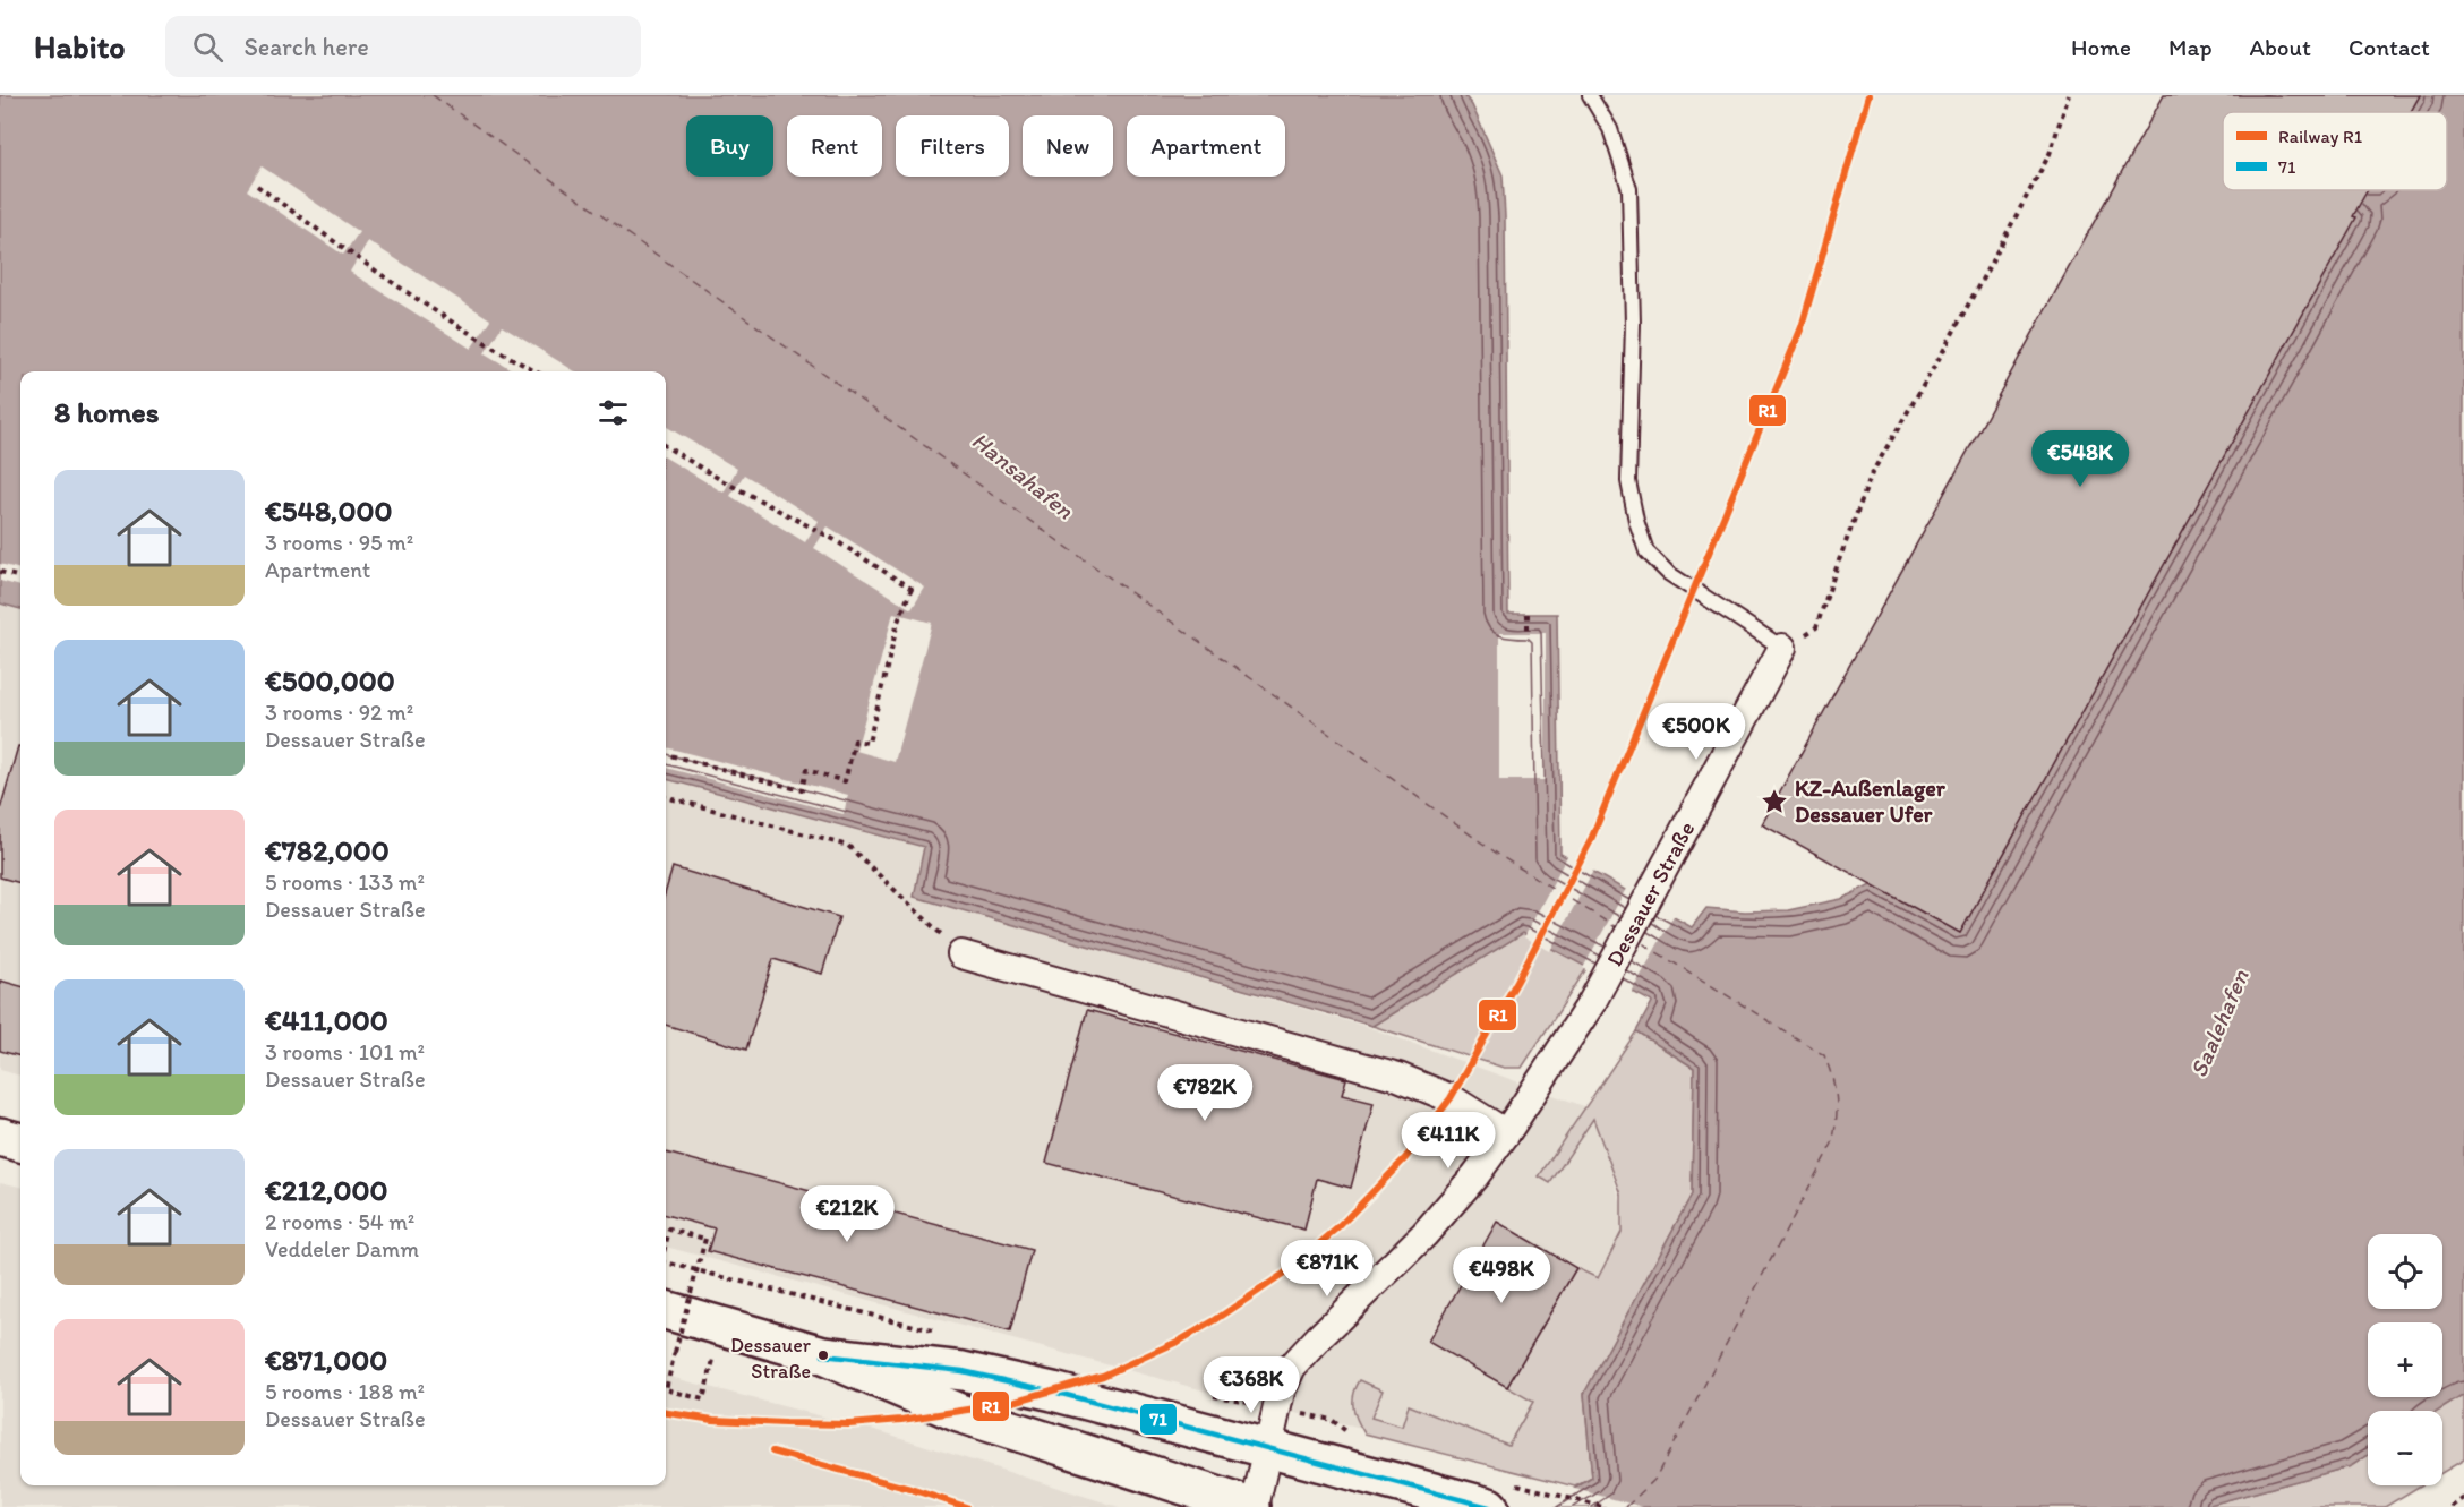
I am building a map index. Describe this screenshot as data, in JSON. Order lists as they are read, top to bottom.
{
  "streets": {
    "street": ["Dessauer Straße"]
  },
  "water": ["Hansahafen", "Saalehafen"],
  "places": {
    "place": ["KZ-Außenlager Dessauer Ufer"],
    "other": ["Dessauer Straße"]
  },
  "lines": ["rail line R1", "transit line 71"],
  "legend": ["Railway R1", "71"],
  "page": {
    "header": "Habito",
    "search": "Search here",
    "nav": [
      "Home",
      "Map",
      "About",
      "Contact"
    ],
    "chip": [
      "Buy",
      "Rent",
      "Filters",
      "New",
      "Apartment"
    ],
    "heading": "8 homes",
    "price": [
      "€548K",
      "€500K",
      "€782K",
      "€411K",
      "€212K",
      "€871K",
      "€498K",
      "€368K"
    ],
    "list": [
      {
        "name": "€548,000",
        "note": "3 rooms · 95 m² · Apartment"
      },
      {
        "name": "€500,000",
        "note": "3 rooms · 92 m² · Dessauer Straße"
      },
      {
        "name": "€782,000",
        "note": "5 rooms · 133 m² · Dessauer Straße"
      },
      {
        "name": "€411,000",
        "note": "3 rooms · 101 m² · Dessauer Straße"
      },
      {
        "name": "€212,000",
        "note": "2 rooms · 54 m² · Veddeler Damm"
      },
      {
        "name": "€871,000",
        "note": "5 rooms · 188 m² · Dessauer Straße"
      }
    ],
    "map_buttons": ["+", "−"]
  }
}
